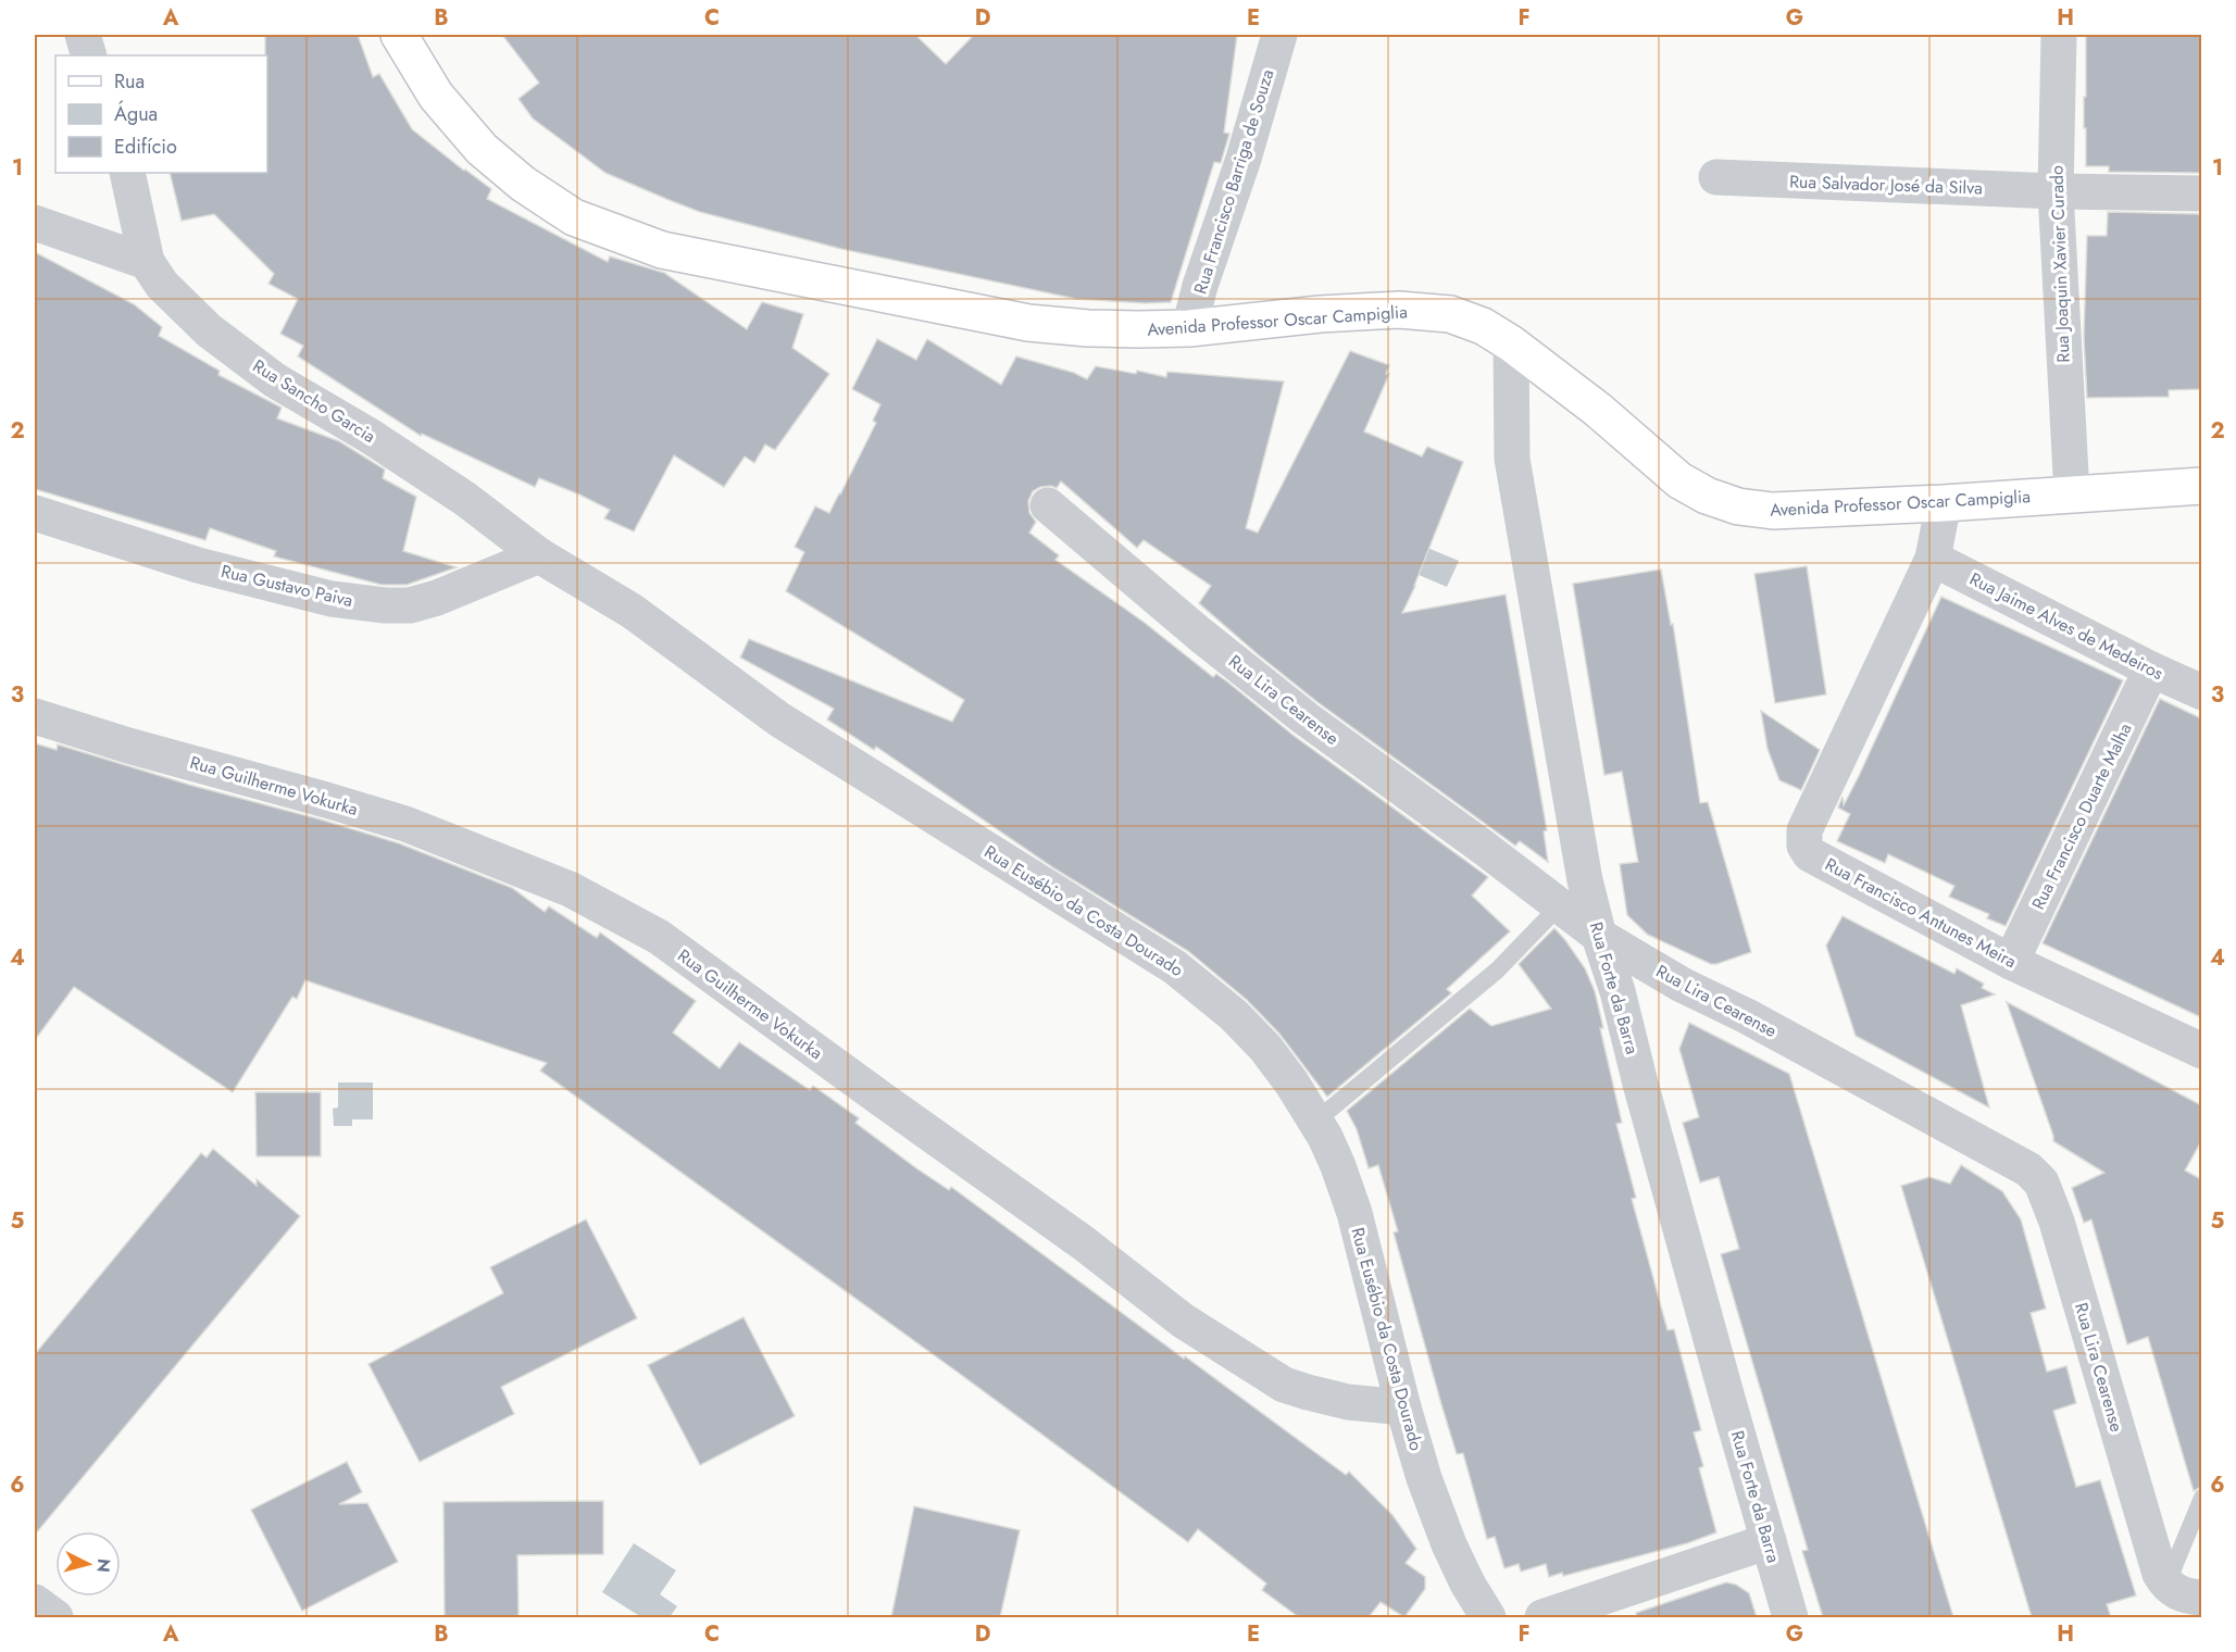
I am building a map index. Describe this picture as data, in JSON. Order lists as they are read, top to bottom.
{
  "streets": {
    "street": [
      "Rua Francisco Barriga de Souza",
      "Rua Salvador José da Silva",
      "Rua Joaquin Xavier Curado",
      "Avenida Professor Oscar Campiglia",
      "Rua Sancho Garcia",
      "Rua Gustavo Paiva",
      "Rua Jaime Alves de Medeiros",
      "Rua Lira Cearense",
      "Rua Guilherme Vokurka",
      "Rua Francisco Duarte Malha",
      "Rua Eusébio da Costa Dourado",
      "Rua Francisco Antunes Meira",
      "Rua Forte da Barra"
    ]
  },
  "crossings": [
    ["Rua Francisco Barriga de Souza", "Avenida Professor Oscar Campiglia"],
    ["Rua Salvador José da Silva", "Rua Joaquin Xavier Curado"],
    ["Rua Joaquin Xavier Curado", "Avenida Professor Oscar Campiglia"],
    ["Avenida Professor Oscar Campiglia", "Rua Francisco Antunes Meira"],
    ["Avenida Professor Oscar Campiglia", "Rua Forte da Barra"],
    ["Rua Sancho Garcia", "Rua Gustavo Paiva"],
    ["Rua Sancho Garcia", "Rua Eusébio da Costa Dourado"],
    ["Rua Gustavo Paiva", "Rua Eusébio da Costa Dourado"],
    ["Rua Jaime Alves de Medeiros", "Rua Francisco Duarte Malha"],
    ["Rua Jaime Alves de Medeiros", "Rua Francisco Antunes Meira"],
    ["Rua Lira Cearense", "Rua Forte da Barra"],
    ["Rua Guilherme Vokurka", "Rua Eusébio da Costa Dourado"],
    ["Rua Francisco Duarte Malha", "Rua Francisco Antunes Meira"]
  ],
  "legend": ["Rua", "Água", "Edifício"],
  "north": "right",
  "grid": {
    "columns": [
      "A",
      "B",
      "C",
      "D",
      "E",
      "F",
      "G",
      "H"
    ],
    "rows": [
      "1",
      "2",
      "3",
      "4",
      "5",
      "6"
    ]
  }
}
